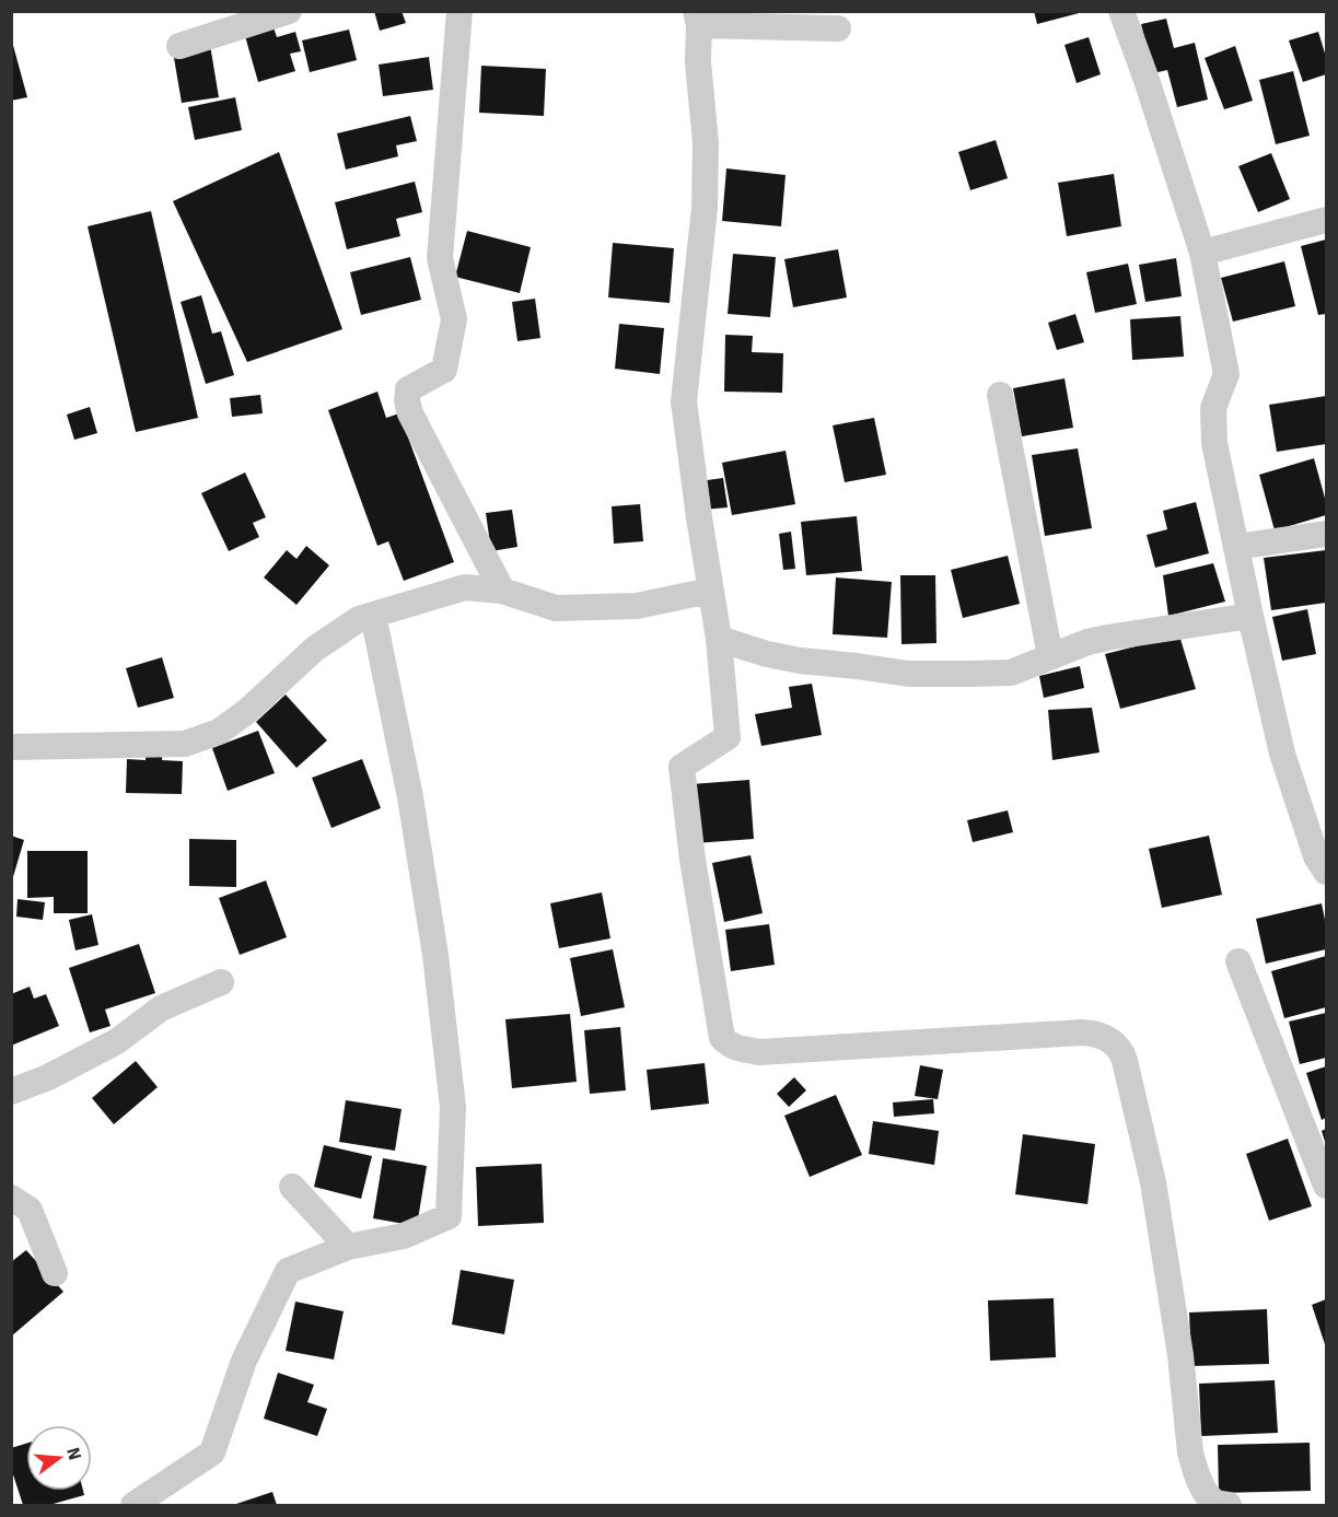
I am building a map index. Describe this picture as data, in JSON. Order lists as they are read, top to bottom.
{
  "north": "right"
}
